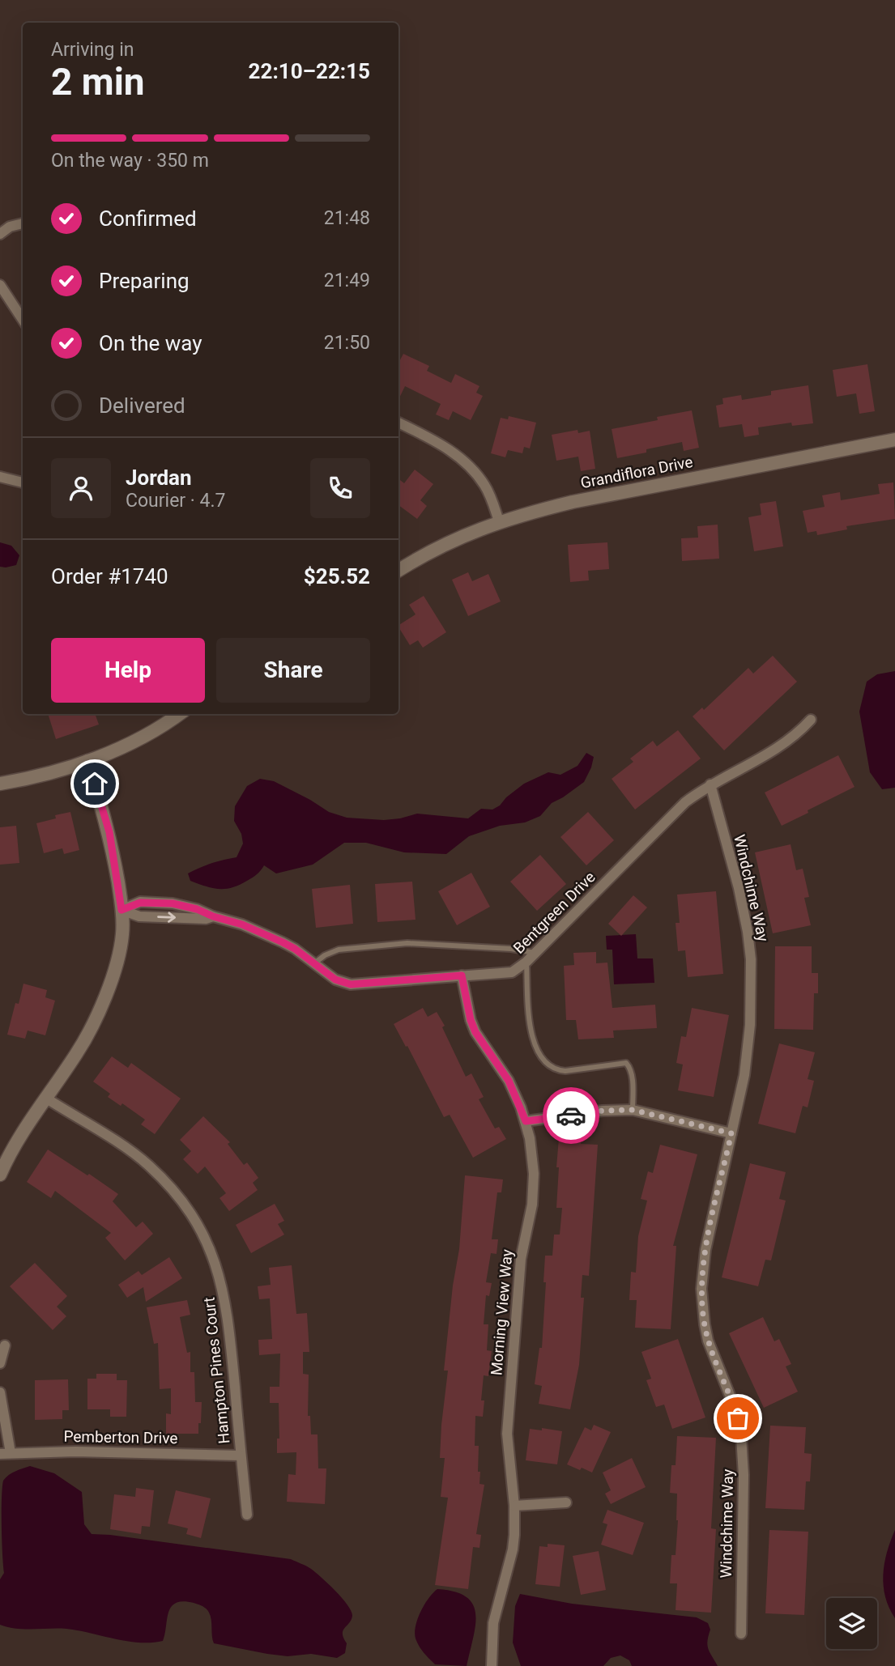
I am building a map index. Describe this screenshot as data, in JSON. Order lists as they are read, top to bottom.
{
  "streets": {
    "street": [
      "Grandiflora Drive",
      "Windchime Way",
      "Bentgreen Drive",
      "Morning View Way",
      "Hampton Pines Court",
      "Pemberton Drive"
    ]
  },
  "crossings": [
    ["Windchime Way", "Bentgreen Drive"],
    ["Bentgreen Drive", "Morning View Way"],
    ["Hampton Pines Court", "Pemberton Drive"]
  ],
  "page": {
    "heading": ["2 min", "Arriving in", "22:10–22:15"],
    "panel": [
      "Jordan",
      "Courier · 4.7",
      "Order #1740",
      "$25.52"
    ],
    "bar": "On the way · 350 m",
    "list": [
      ["Confirmed", "21:48"],
      ["Preparing", "21:49"],
      ["On the way", "21:50"],
      "Delivered"
    ],
    "buttons": ["Help", "Share"]
  }
}
